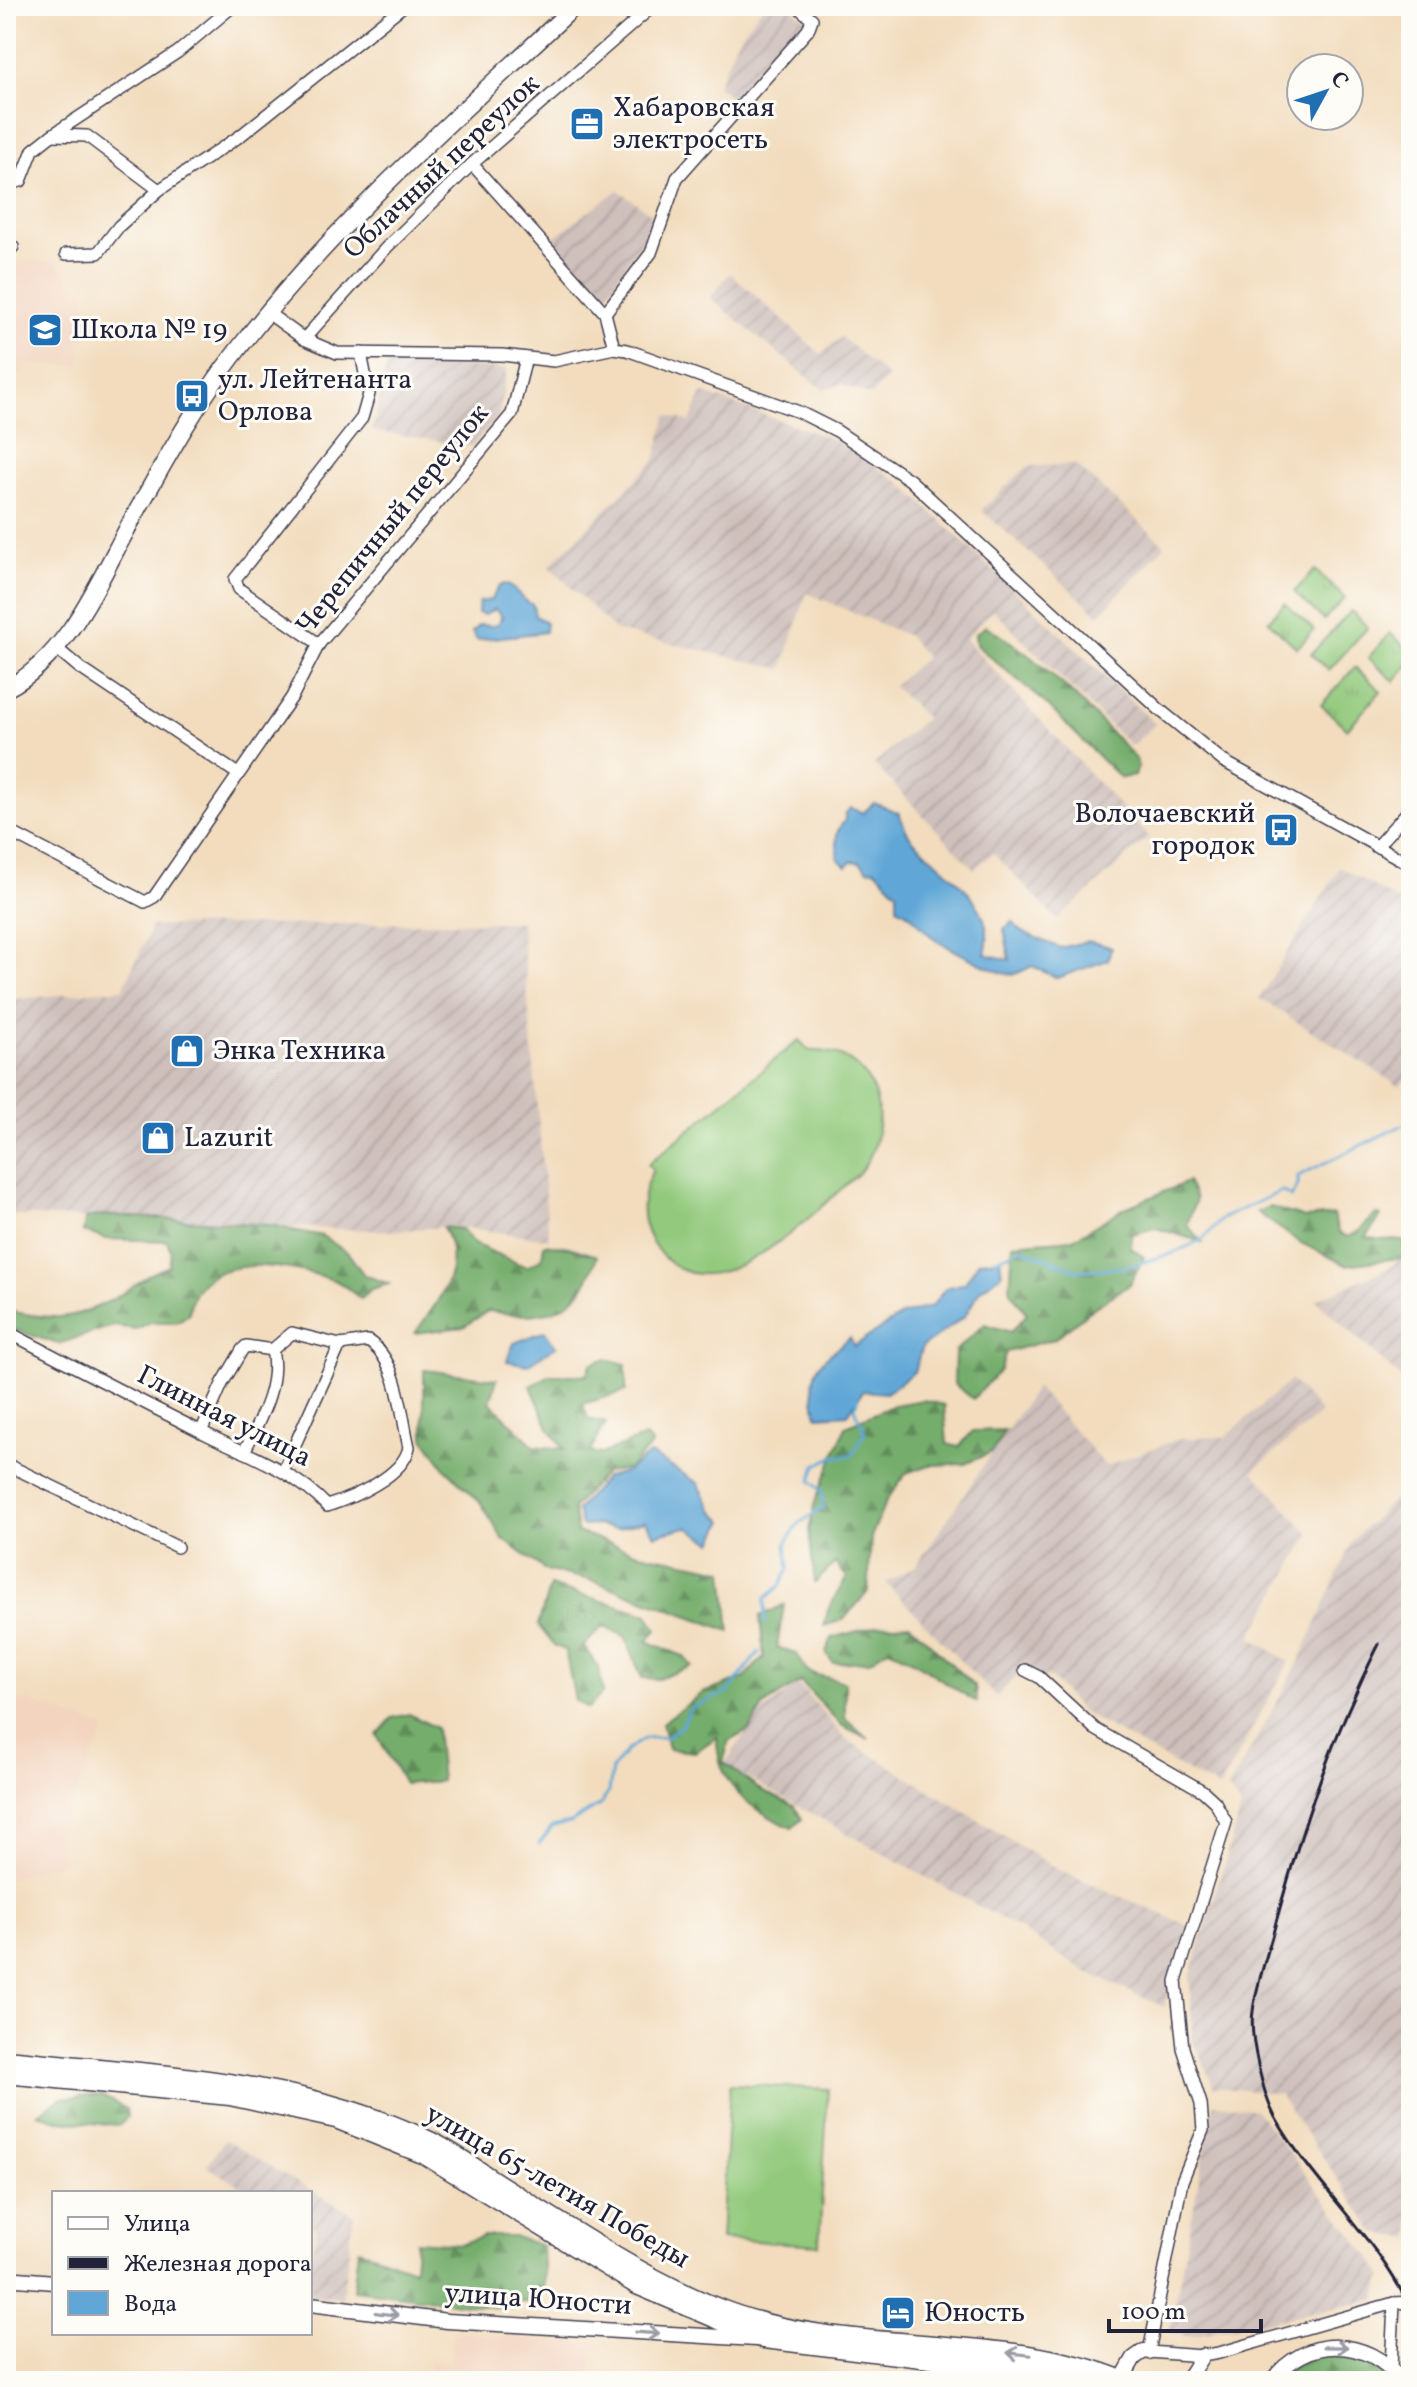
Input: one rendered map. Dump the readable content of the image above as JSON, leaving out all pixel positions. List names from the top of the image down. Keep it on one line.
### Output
{"streets":{"main road":["улица 65-летия Победы"],"street":["Облачный переулок","Черепичный переулок","Глинная улица","улица Юности"]},"crossings":[["улица 65-летия Победы","улица Юности"]],"one_way":["улица Юности"],"places":{"office":["Хабаровская электросеть"],"school or university":["Школа № 19"],"bus stop":["ул. Лейтенанта Орлова","Волочаевский городок"],"shop":["Энка Техника","Lazurit"],"hotel":["Юность"]},"legend":["Улица","Железная дорога","Вода"],"scale_bar":"100 m","north":"top right"}
